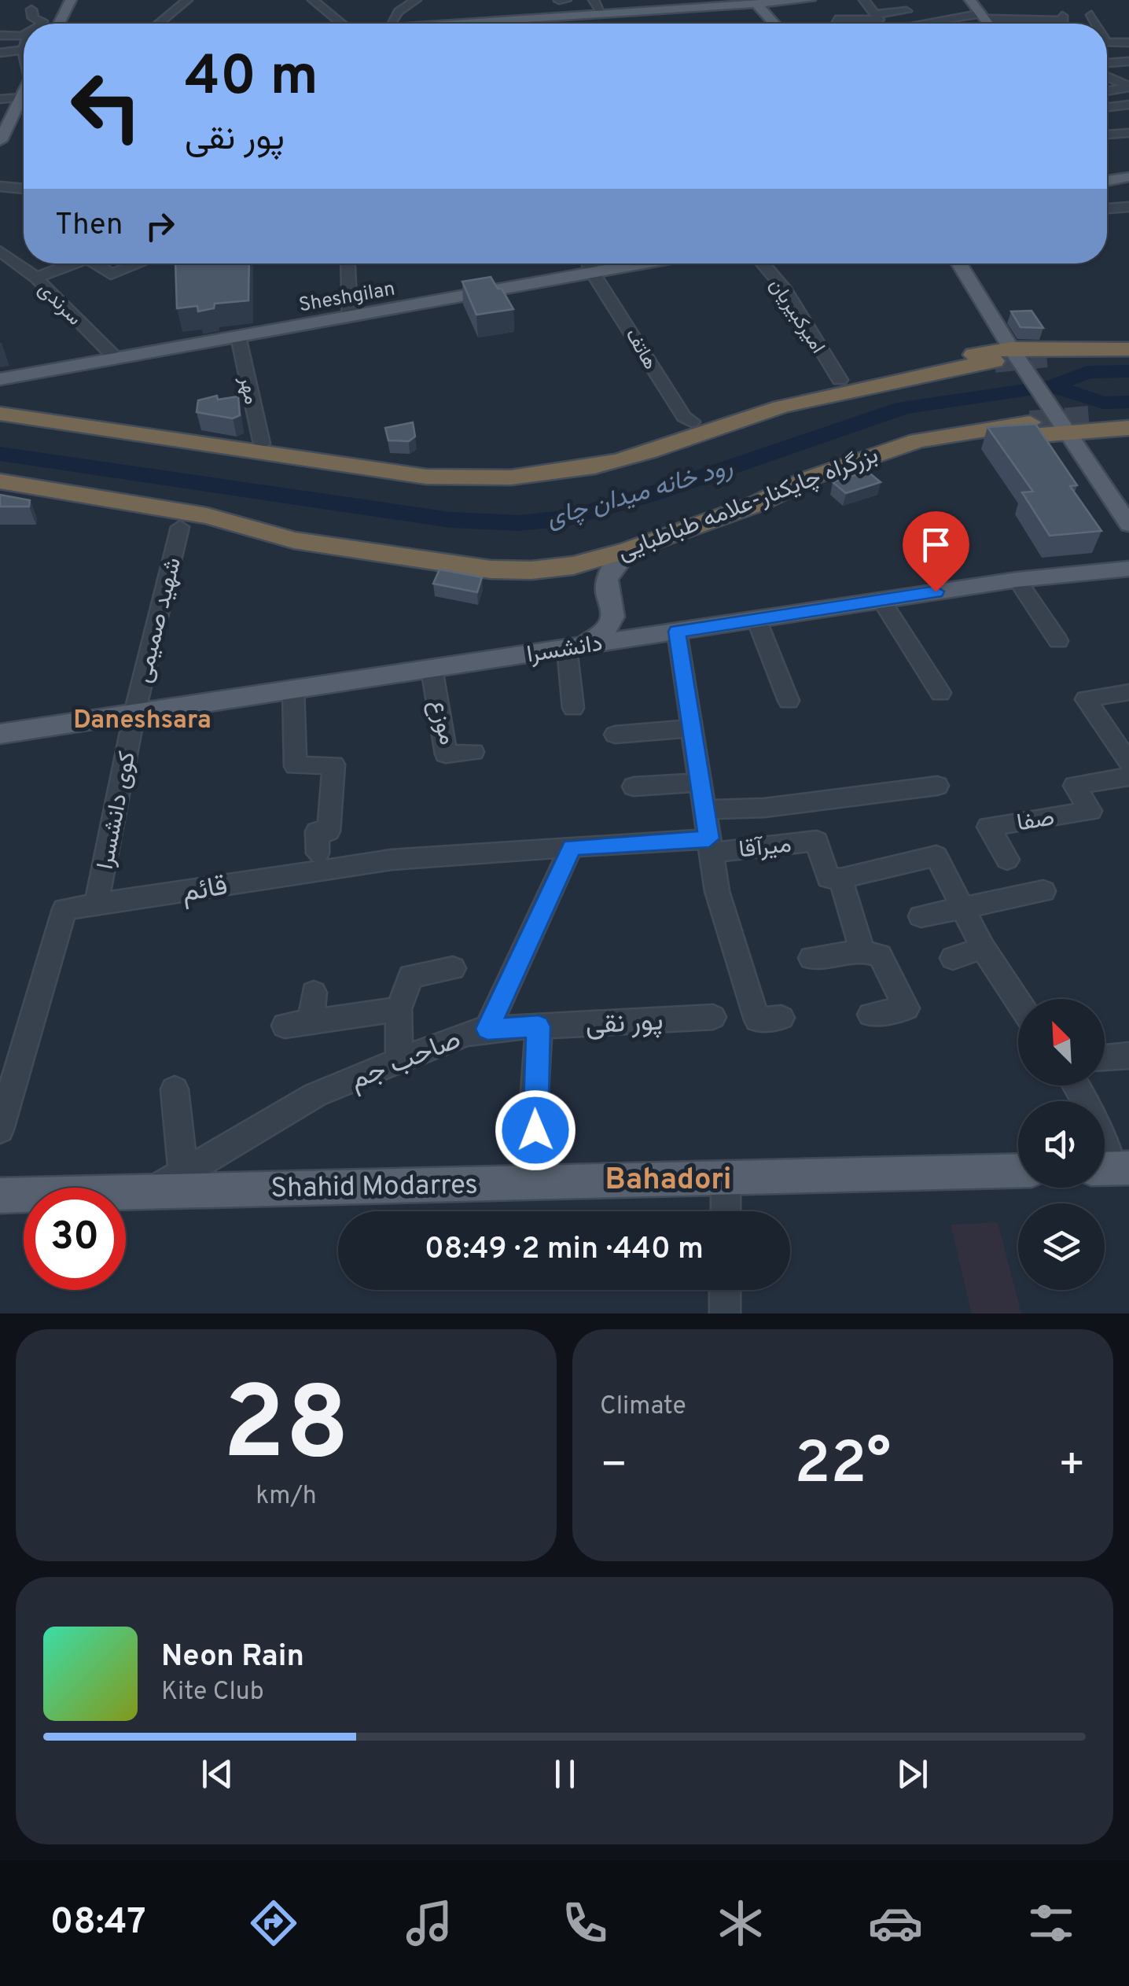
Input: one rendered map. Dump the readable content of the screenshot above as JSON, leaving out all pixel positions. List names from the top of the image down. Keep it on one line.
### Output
{"streets":{"highway":["بزرگراه چایکنار-علامه طباطبایی"],"main road":["Sheshgilan","دانشسرا","Shahid Modarres"],"street":["سرندی","امیرکبیریان","هاتف","مهر","شهید صمیمی","موزع","کوی دانشسرا","صفا","میرآقا","قائم","پور نقی","صاحب جم"]},"crossings":[["Sheshgilan","سرندی"],["Sheshgilan","هاتف"],["Sheshgilan","مهر"],["شهید صمیمی","دانشسرا"],["شهید صمیمی","کوی دانشسرا"],["دانشسرا","موزع"],["دانشسرا","کوی دانشسرا"],["کوی دانشسرا","قائم"],["قائم","صاحب جم"],["پور نقی","صاحب جم"],["صاحب جم","Shahid Modarres"]],"districts":["Daneshsara","Bahadori"],"water":["رود خانه میدان چای"],"north":"top left","page":{"turn":["40 m","پور نقی"],"then":"Then","limit":"30","trip":"08:49 · 2 min · 440 m","tile":[["28","km/h"],"Climate"],"heat":["−","22°","+"],"song":["Neon Rain","Kite Club"],"tabs":"08:47"}}
